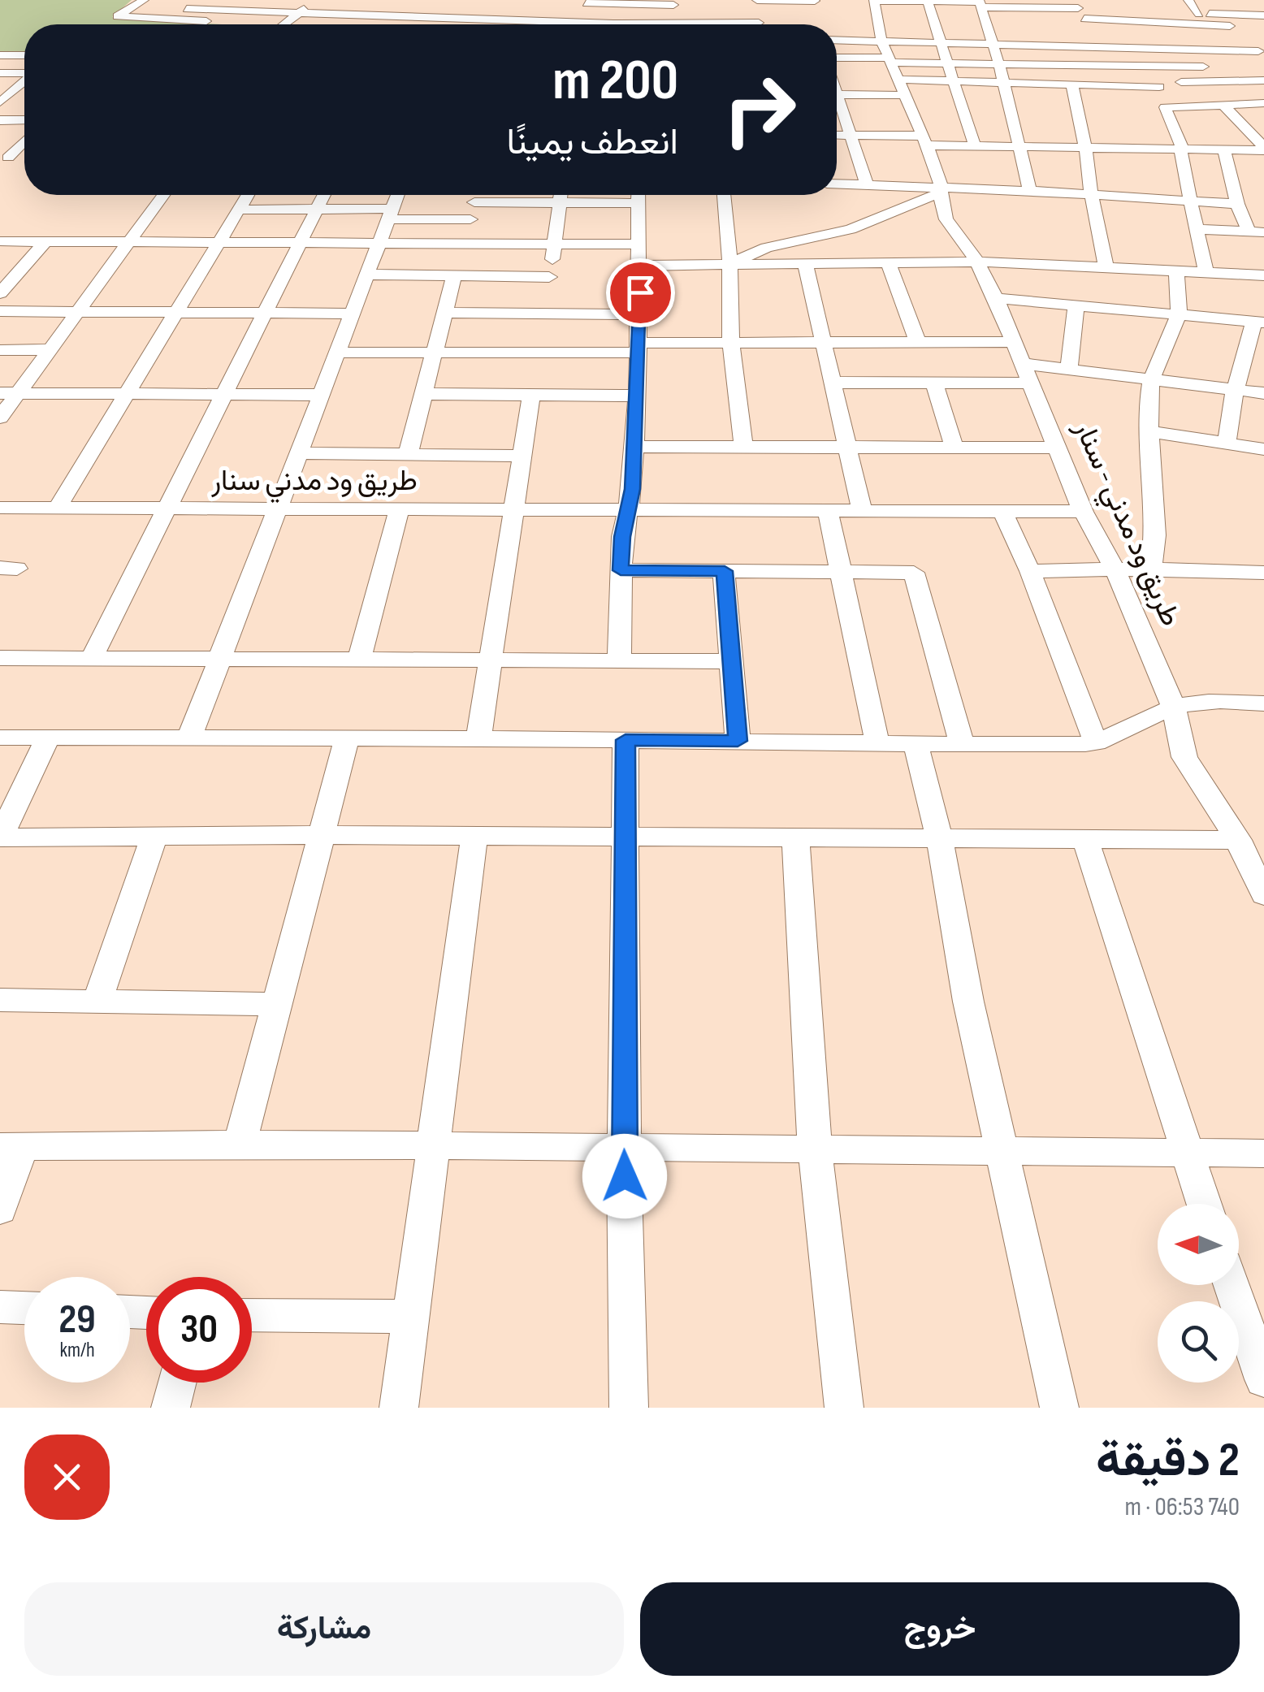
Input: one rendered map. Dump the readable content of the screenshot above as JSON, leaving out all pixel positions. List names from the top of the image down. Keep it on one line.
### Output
{"streets":{"street":["طريق ود مدني سنار","طريق ود مدني - سنار"]},"crossings":[["طريق ود مدني سنار","طريق ود مدني - سنار"]],"north":"left","page":{"turn":["200 m","انعطف يمينًا"],"speed":"29 km/h","limit":"30","heading":["2 دقيقة","740 m · 06:53"],"buttons":["خروج","مشاركة"]}}
